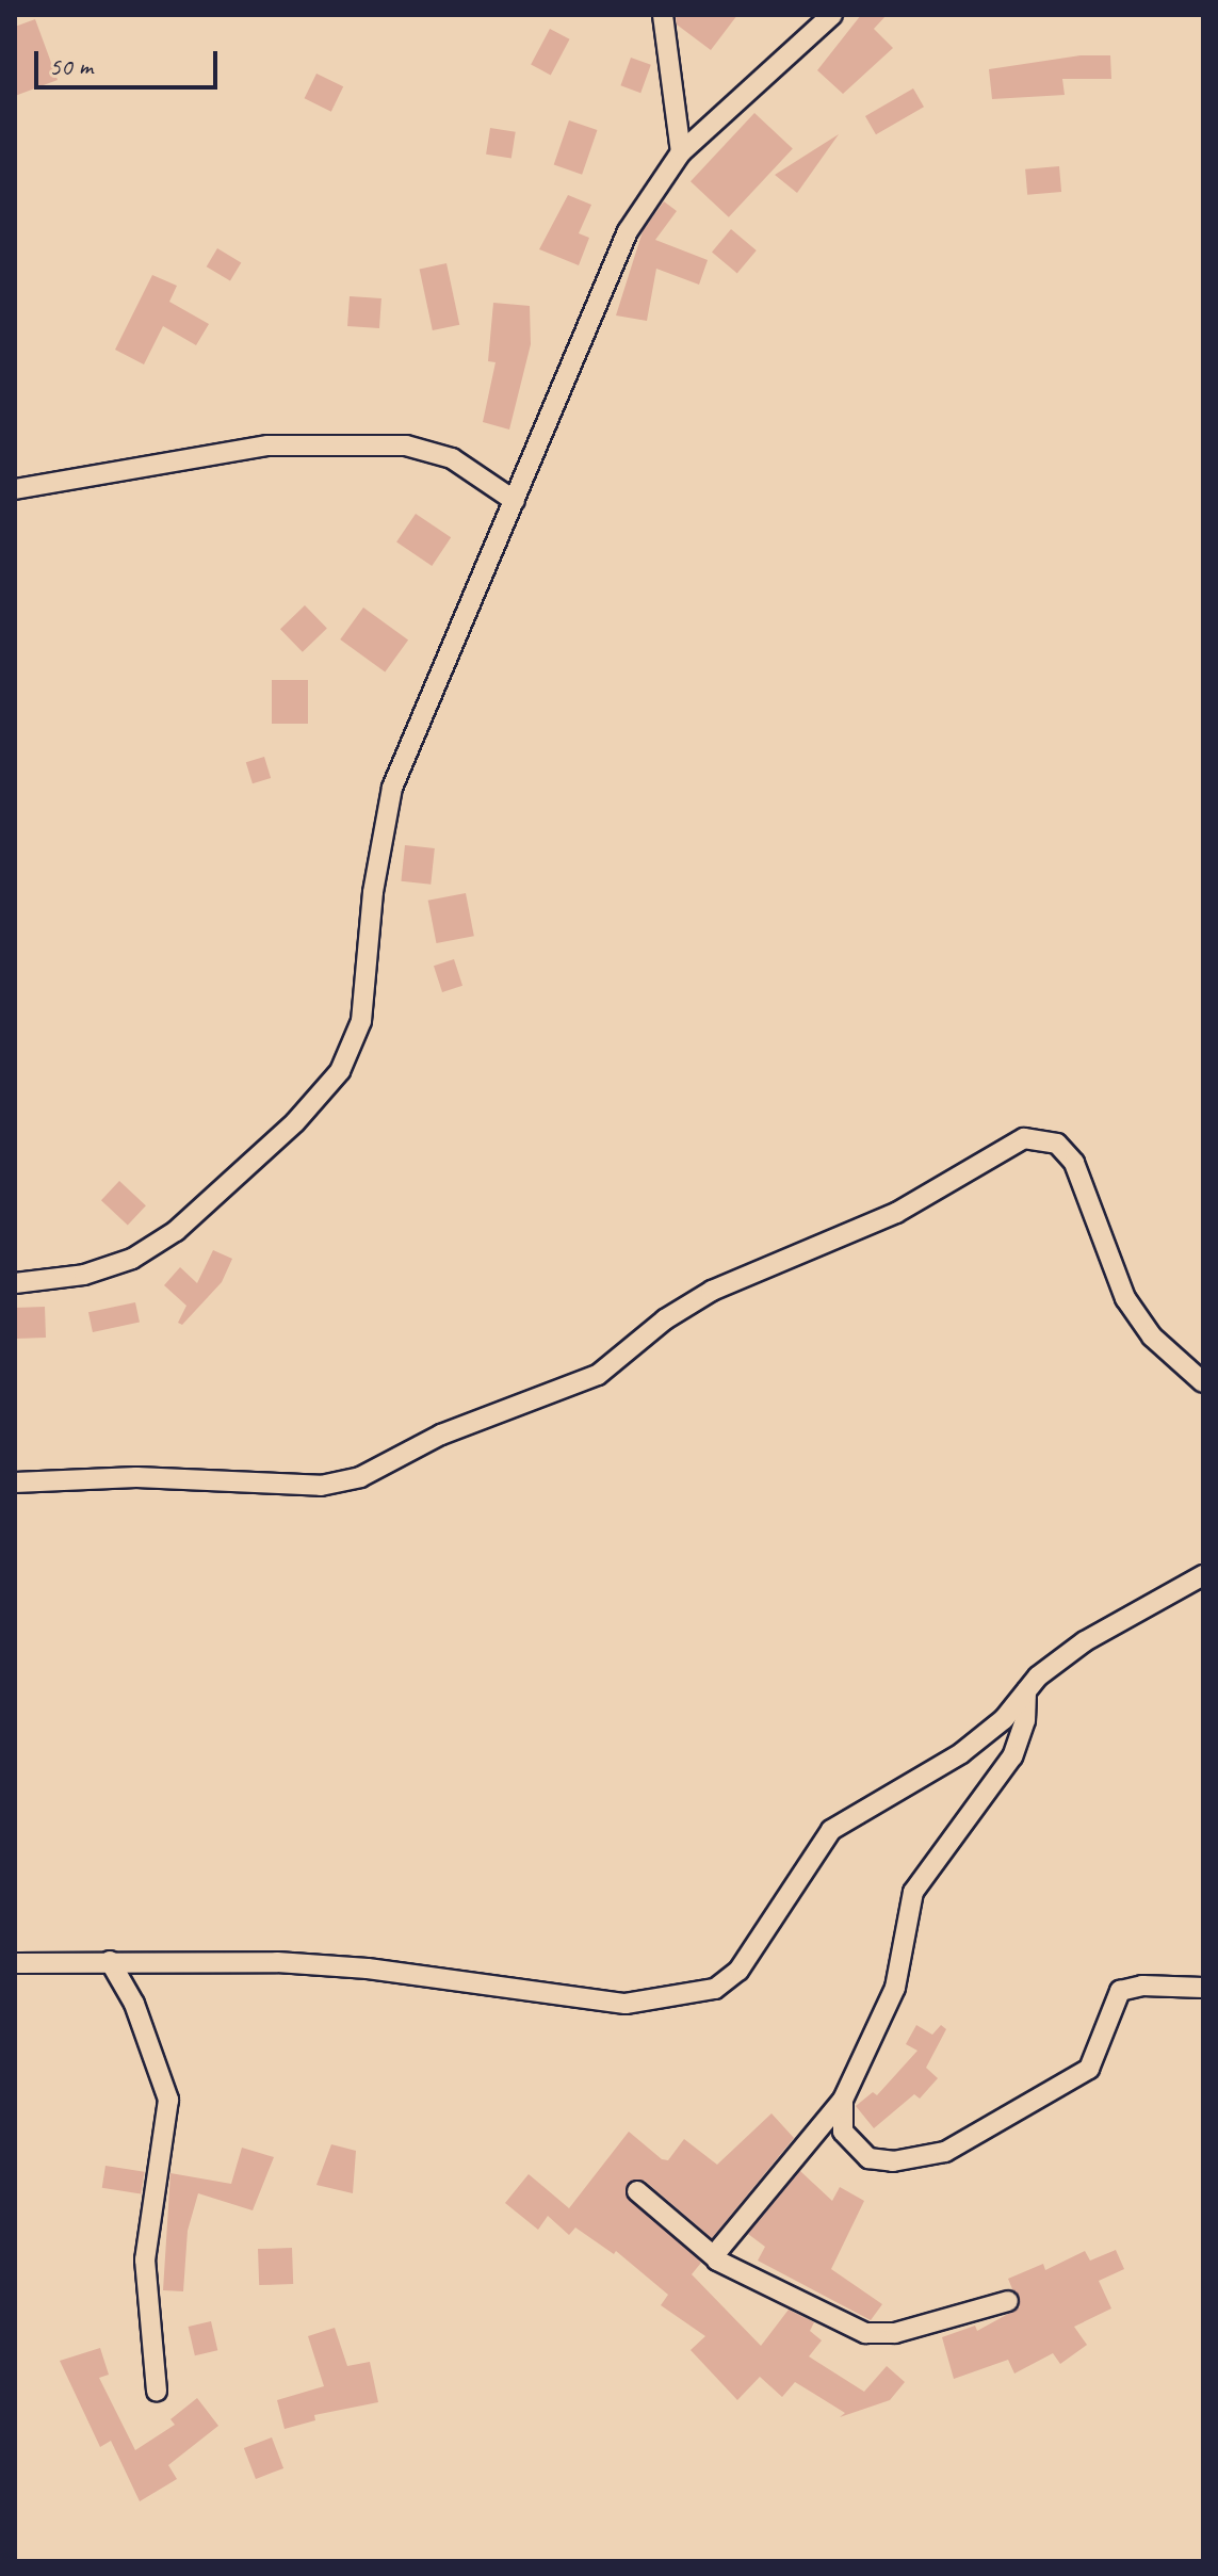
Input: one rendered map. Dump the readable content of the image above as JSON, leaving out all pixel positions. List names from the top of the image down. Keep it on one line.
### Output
{"scale_bar":"50 m"}
